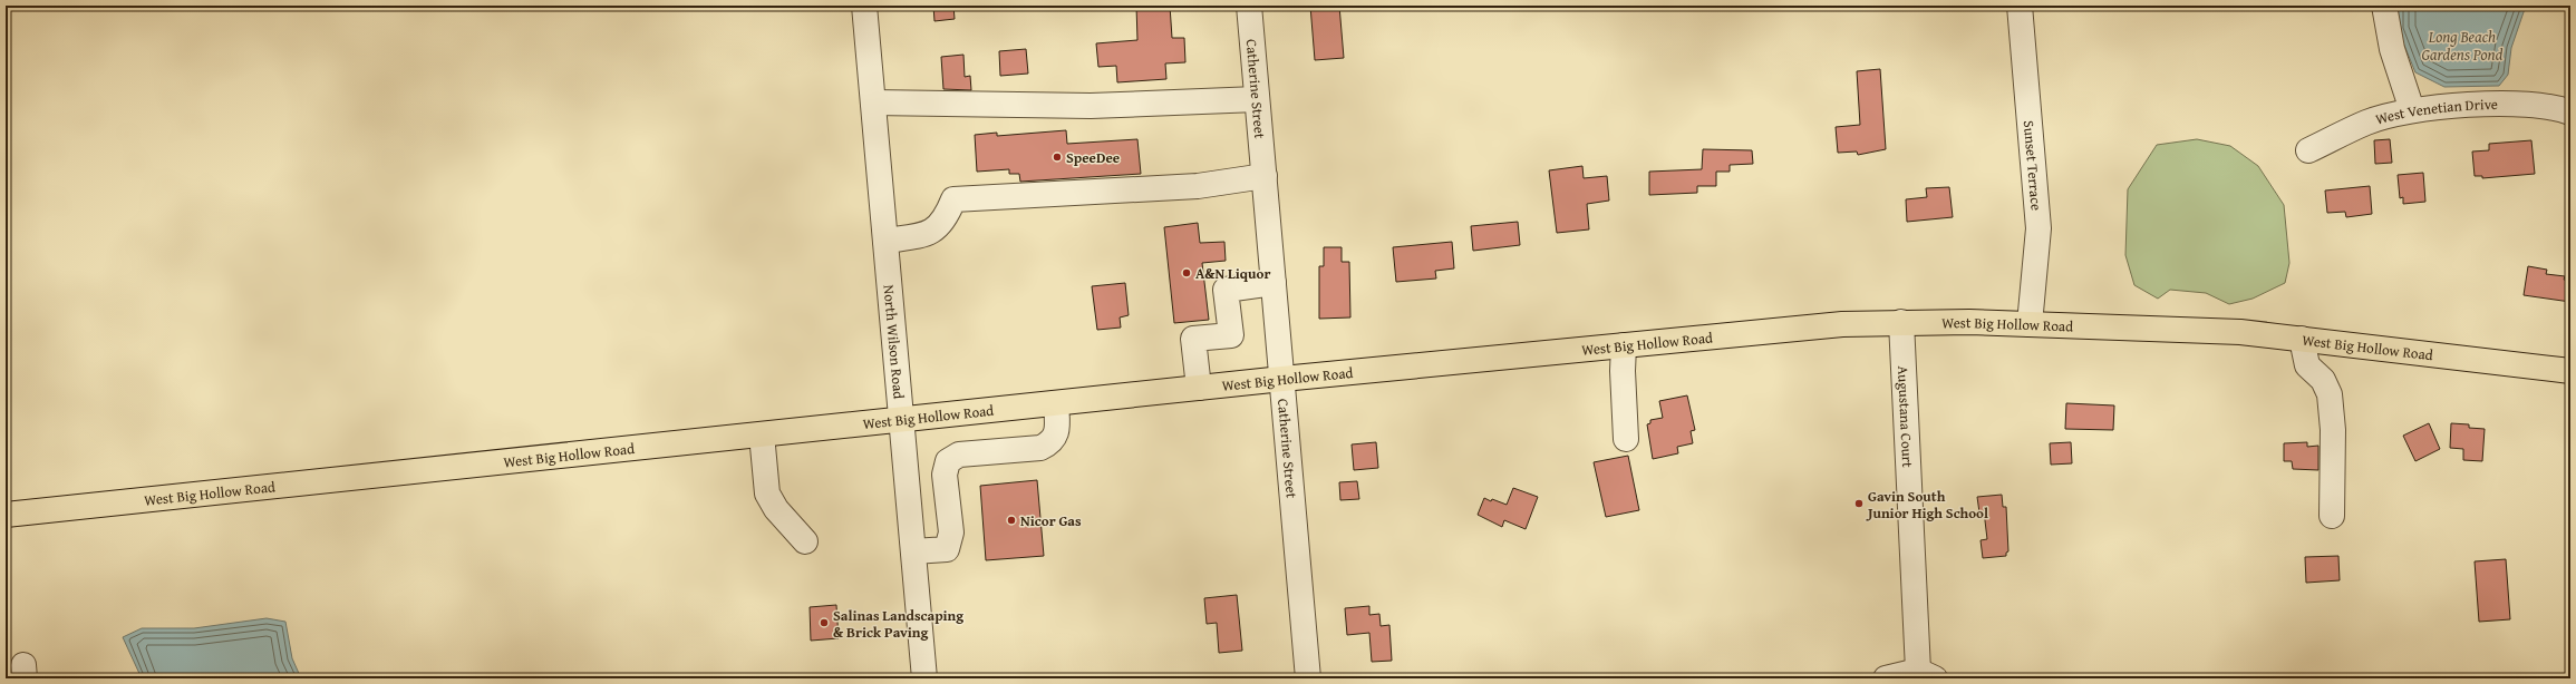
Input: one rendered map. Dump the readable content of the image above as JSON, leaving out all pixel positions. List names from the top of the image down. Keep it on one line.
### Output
{"streets":{"main road":["West Big Hollow Road"],"street":["Catherine Street","West Venetian Drive","Sunset Terrace","North Wilson Road","Augustana Court"]},"crossings":[["Catherine Street","West Big Hollow Road"],["Sunset Terrace","West Big Hollow Road"],["West Big Hollow Road","North Wilson Road"],["West Big Hollow Road","Augustana Court"]],"water":["Long Beach Gardens Pond"],"places":["SpeeDee","A&N Liquor","Gavin South Junior High School","Nicor Gas","Salinas Landscaping & Brick Paving"]}
